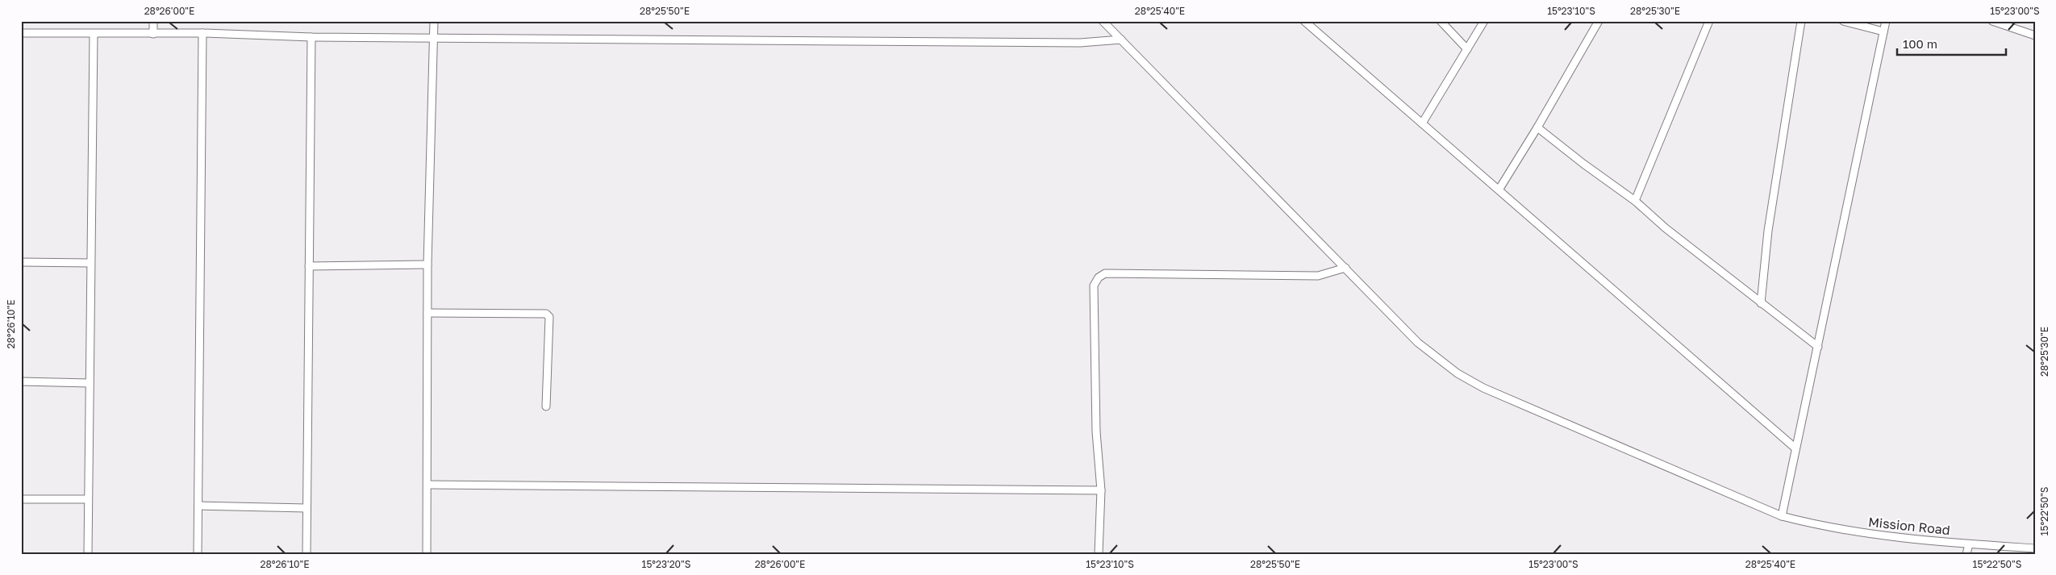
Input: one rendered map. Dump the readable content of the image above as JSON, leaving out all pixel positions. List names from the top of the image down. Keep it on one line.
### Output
{"streets":{"street":["Mission Road"]},"scale_bar":"100 m","coordinates":["28°26'00\"E","28°25'50\"E","28°25'40\"E","15°23'10\"S","28°25'30\"E","15°23'00\"S","28°26'10\"E","15°22'50\"S","15°23'20\"S"]}
